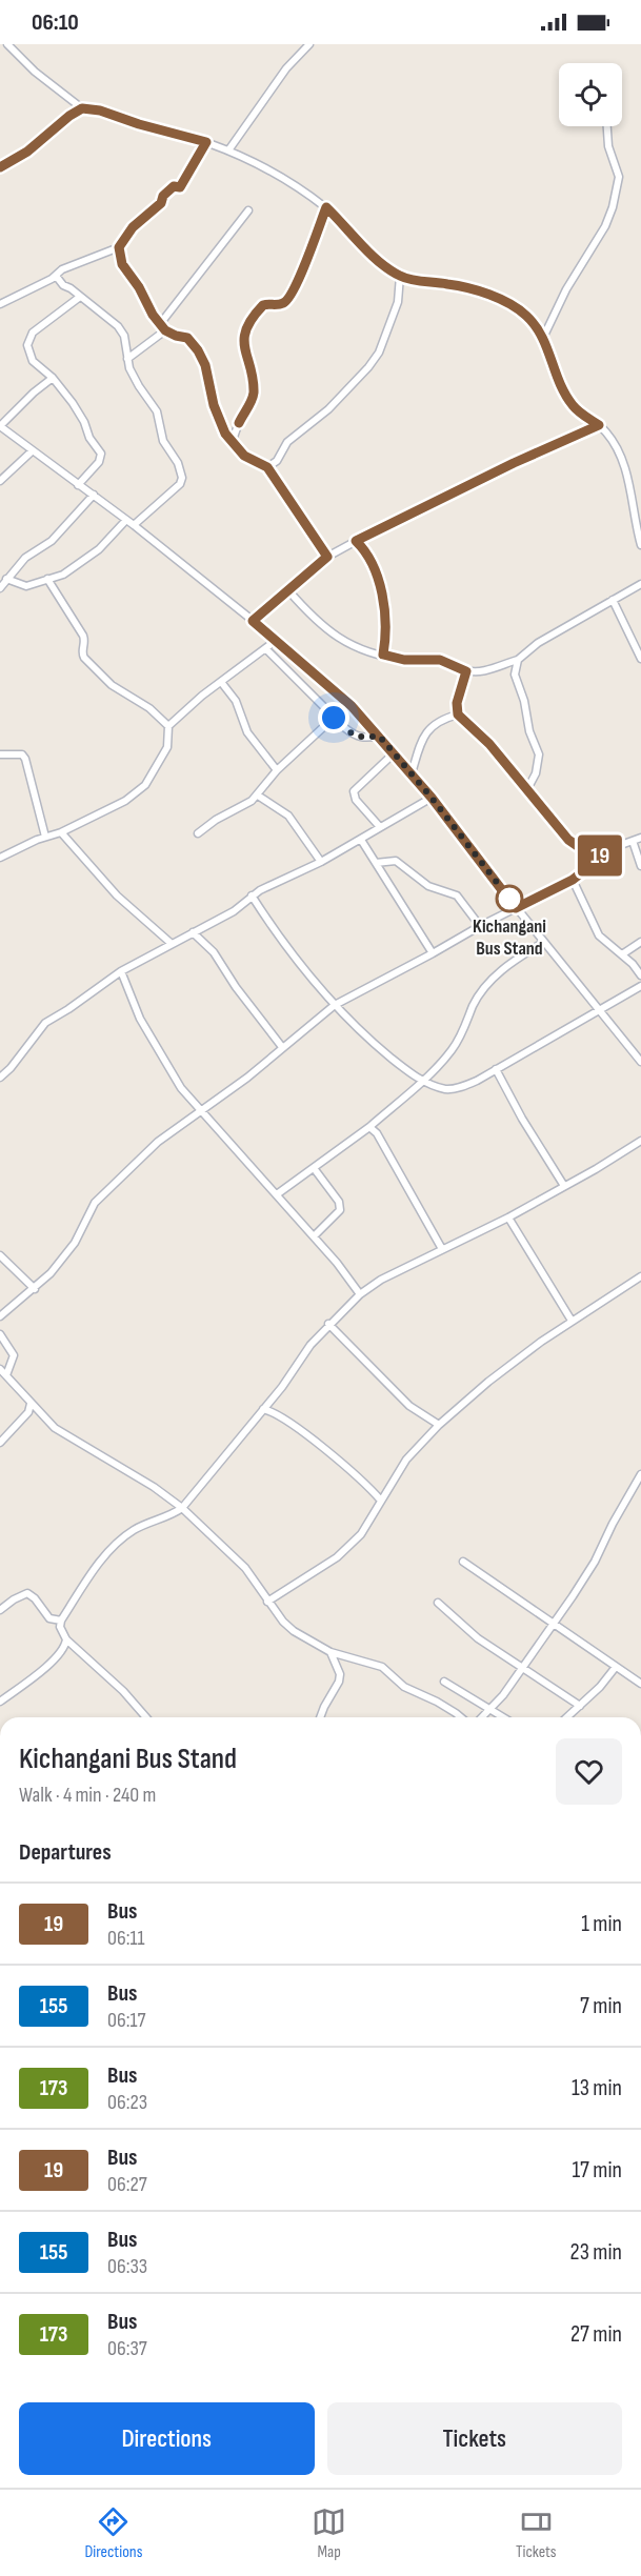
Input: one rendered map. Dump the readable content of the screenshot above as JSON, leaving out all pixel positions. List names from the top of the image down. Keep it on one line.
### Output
{"places":["Kichangani Bus Stand"],"lines":["bus line 19"],"page":{"status":"06:10","on_map":"19","heading":[["Kichangani Bus Stand","Walk · 4 min · 240 m"],"Departures"],"list":[{"mark":"19","name":"Bus","note":"06:11","value":"1 min"},{"mark":"155","name":"Bus","note":"06:17","value":"7 min"},{"mark":"173","name":"Bus","note":"06:23","value":"13 min"},{"mark":"19","name":"Bus","note":"06:27","value":"17 min"},{"mark":"155","name":"Bus","note":"06:33","value":"23 min"},{"mark":"173","name":"Bus","note":"06:37","value":"27 min"}],"buttons":["Directions","Tickets"],"tabs":["Directions","Map","Tickets"]}}
